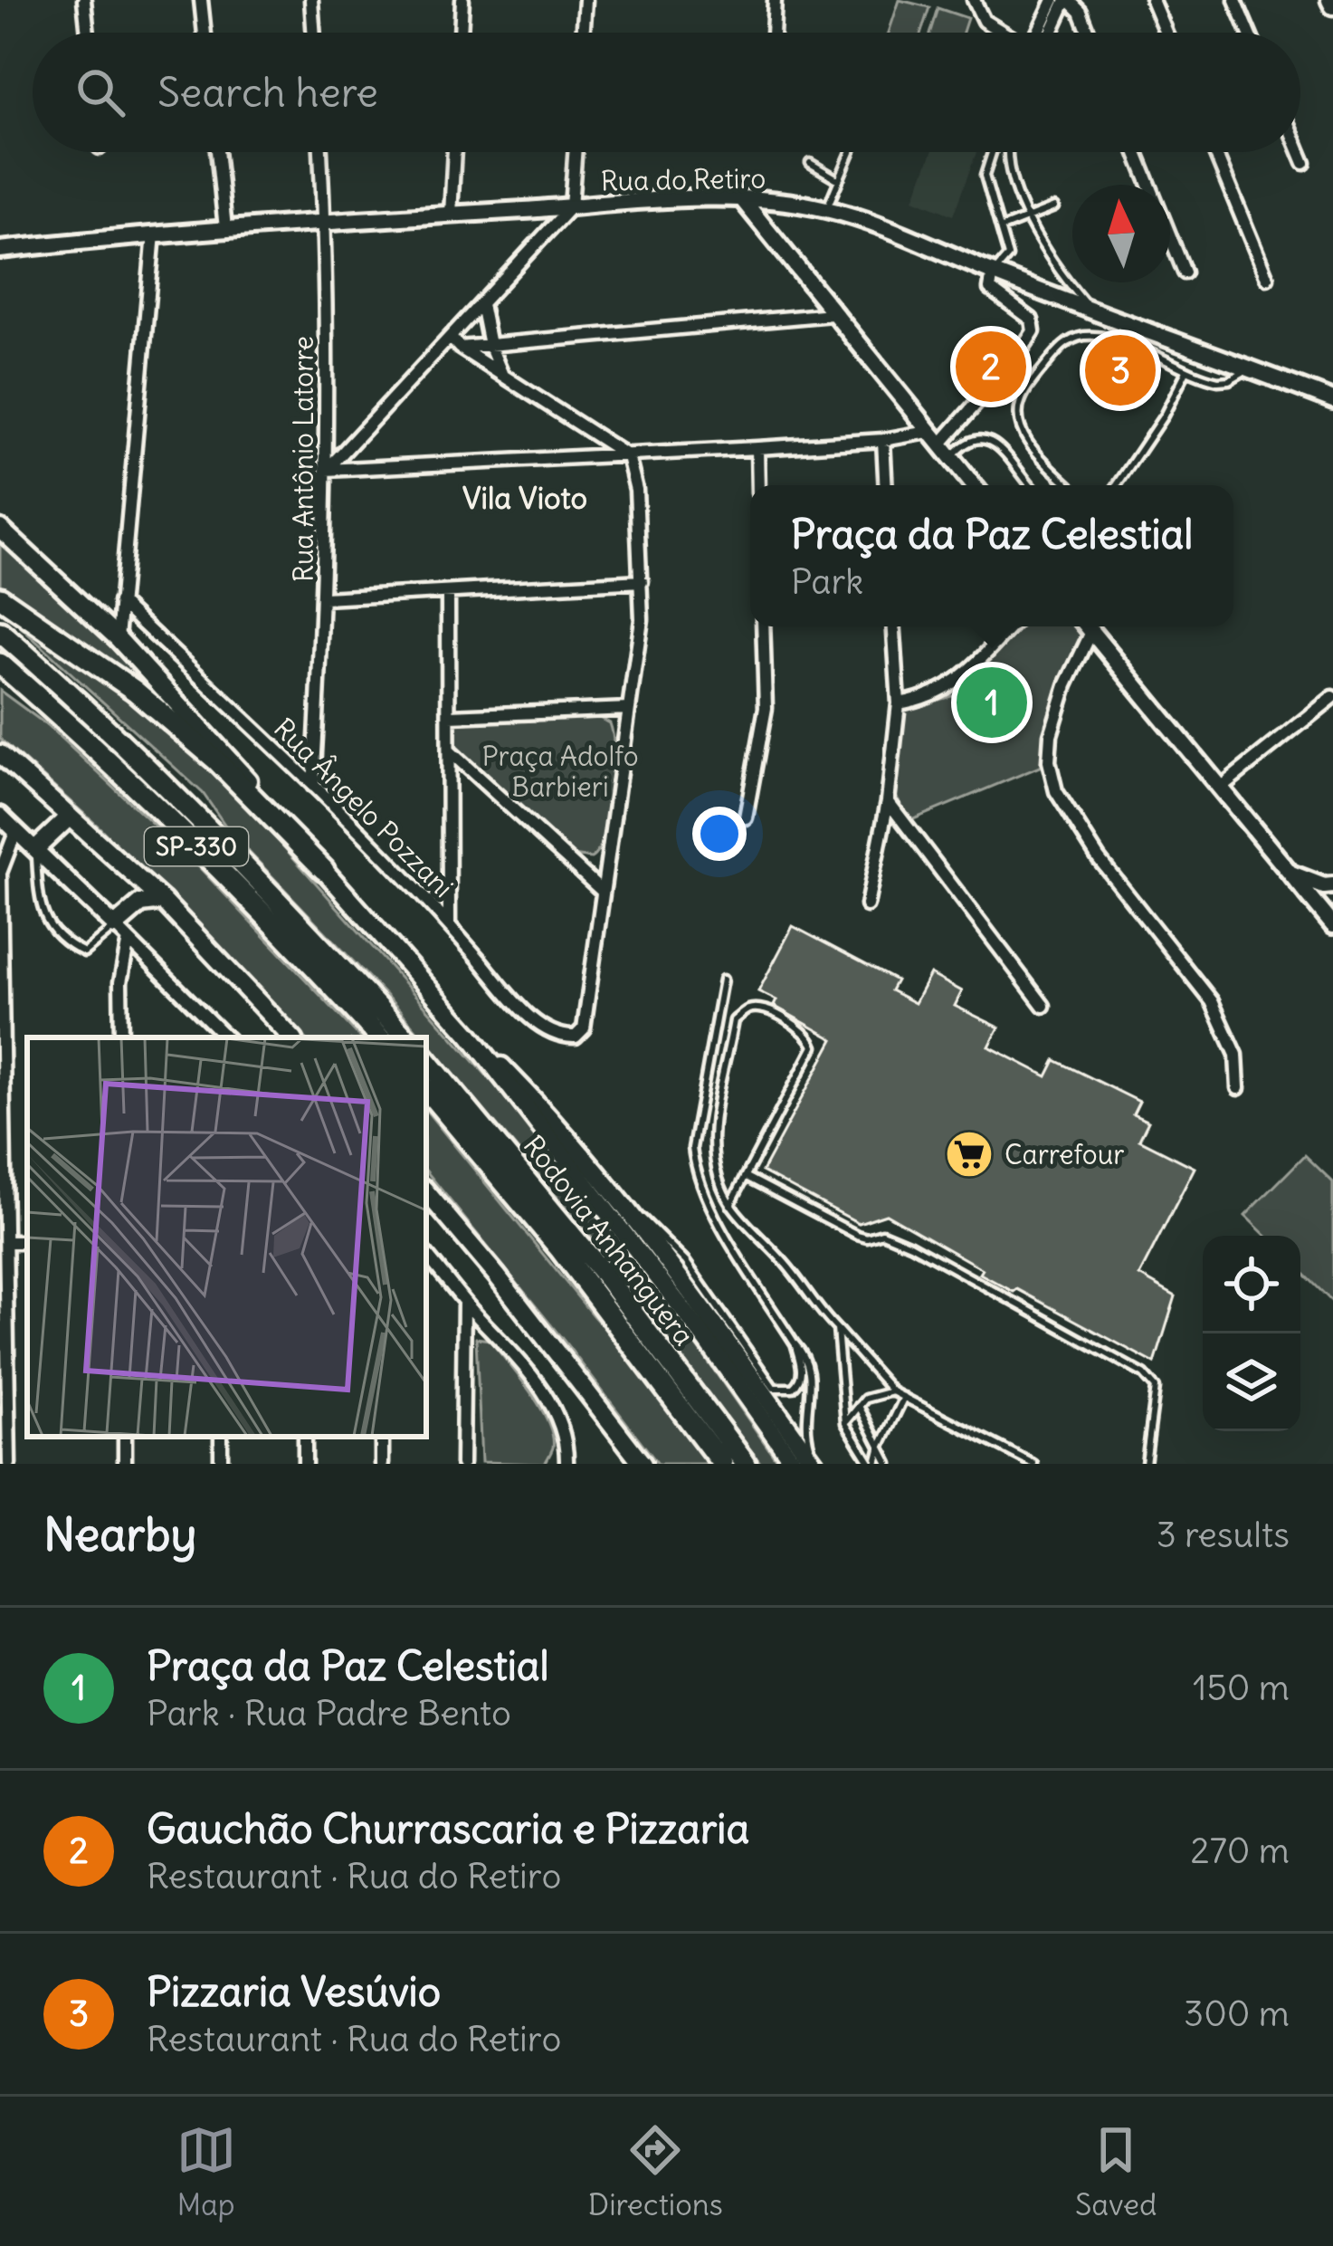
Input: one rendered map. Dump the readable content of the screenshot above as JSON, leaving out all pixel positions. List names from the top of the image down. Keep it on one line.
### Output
{"streets":{"highway":["SP-330","Rodovia Anhanguera"],"main road":["Rua do Retiro"],"street":["Rua Antônio Latorre","Rua Ângelo Pozzani"]},"crossings":[["Rua do Retiro","Rua Antônio Latorre"],["Rua Antônio Latorre","Rua Ângelo Pozzani"]],"districts":["Vila Vioto"],"parks":["Praça Adolfo Barbieri"],"places":{"supermarket":["Carrefour"]},"north":"top","page":{"search":"Search here","pins":["2","3","1"],"popup":["Praça da Paz Celestial","Park"],"heading":["Nearby","3 results"],"list":[{"mark":"1","name":"Praça da Paz Celestial","note":"Park · Rua Padre Bento","value":"150 m"},{"mark":"2","name":"Gauchão Churrascaria e Pizzaria","note":"Restaurant · Rua do Retiro","value":"270 m"},{"mark":"3","name":"Pizzaria Vesúvio","note":"Restaurant · Rua do Retiro","value":"300 m"}],"nav":["Map","Directions","Saved"]}}
